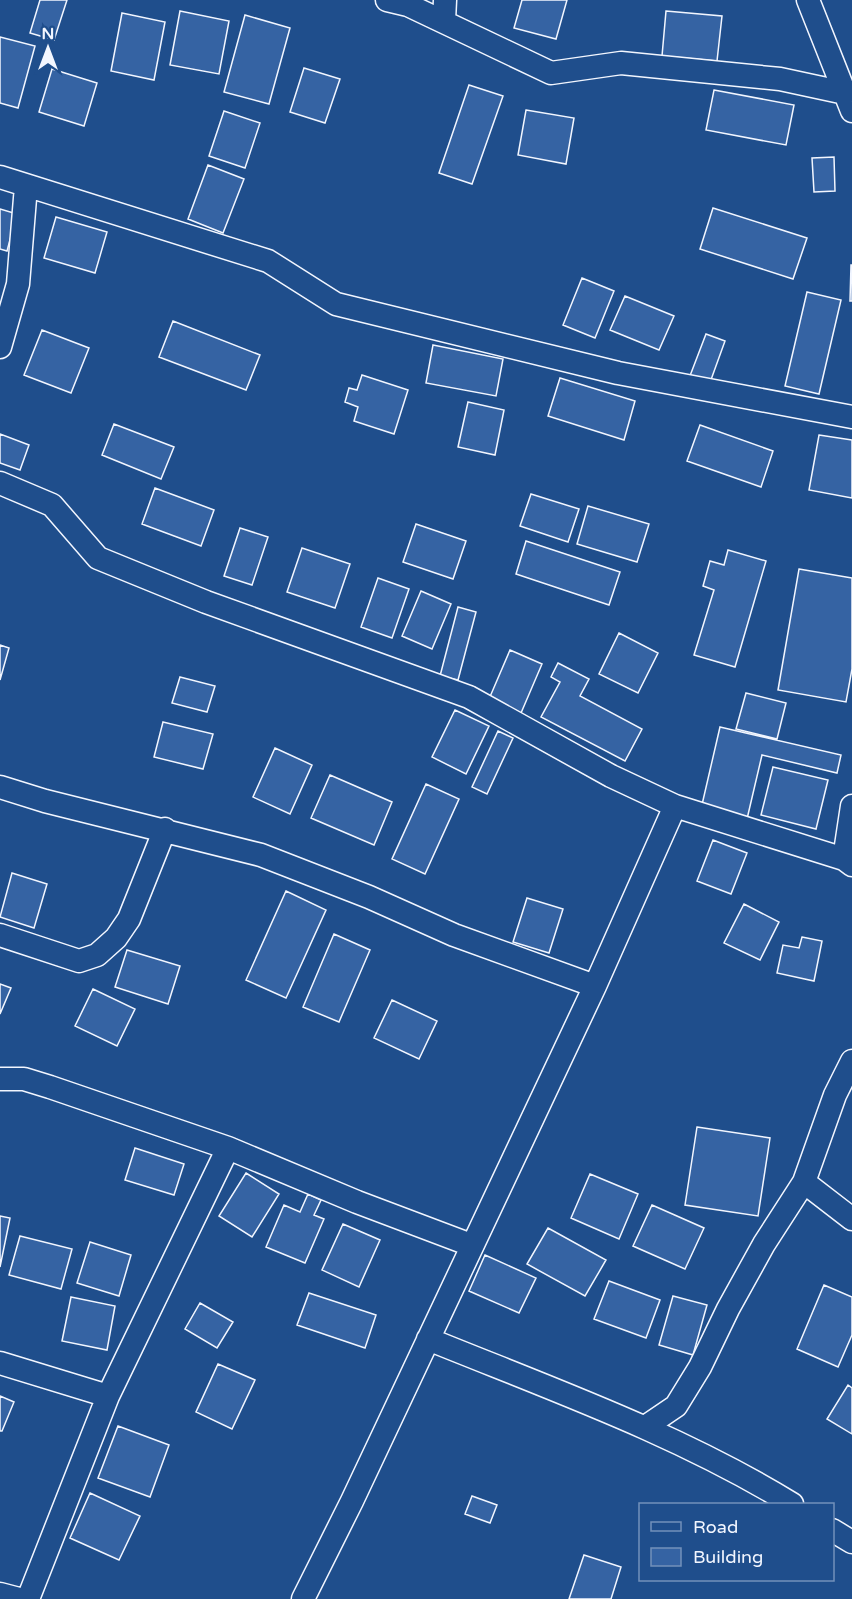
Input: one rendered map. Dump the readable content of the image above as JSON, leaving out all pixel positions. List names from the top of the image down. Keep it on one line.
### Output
{"legend":["Road","Building"],"north":"top"}
